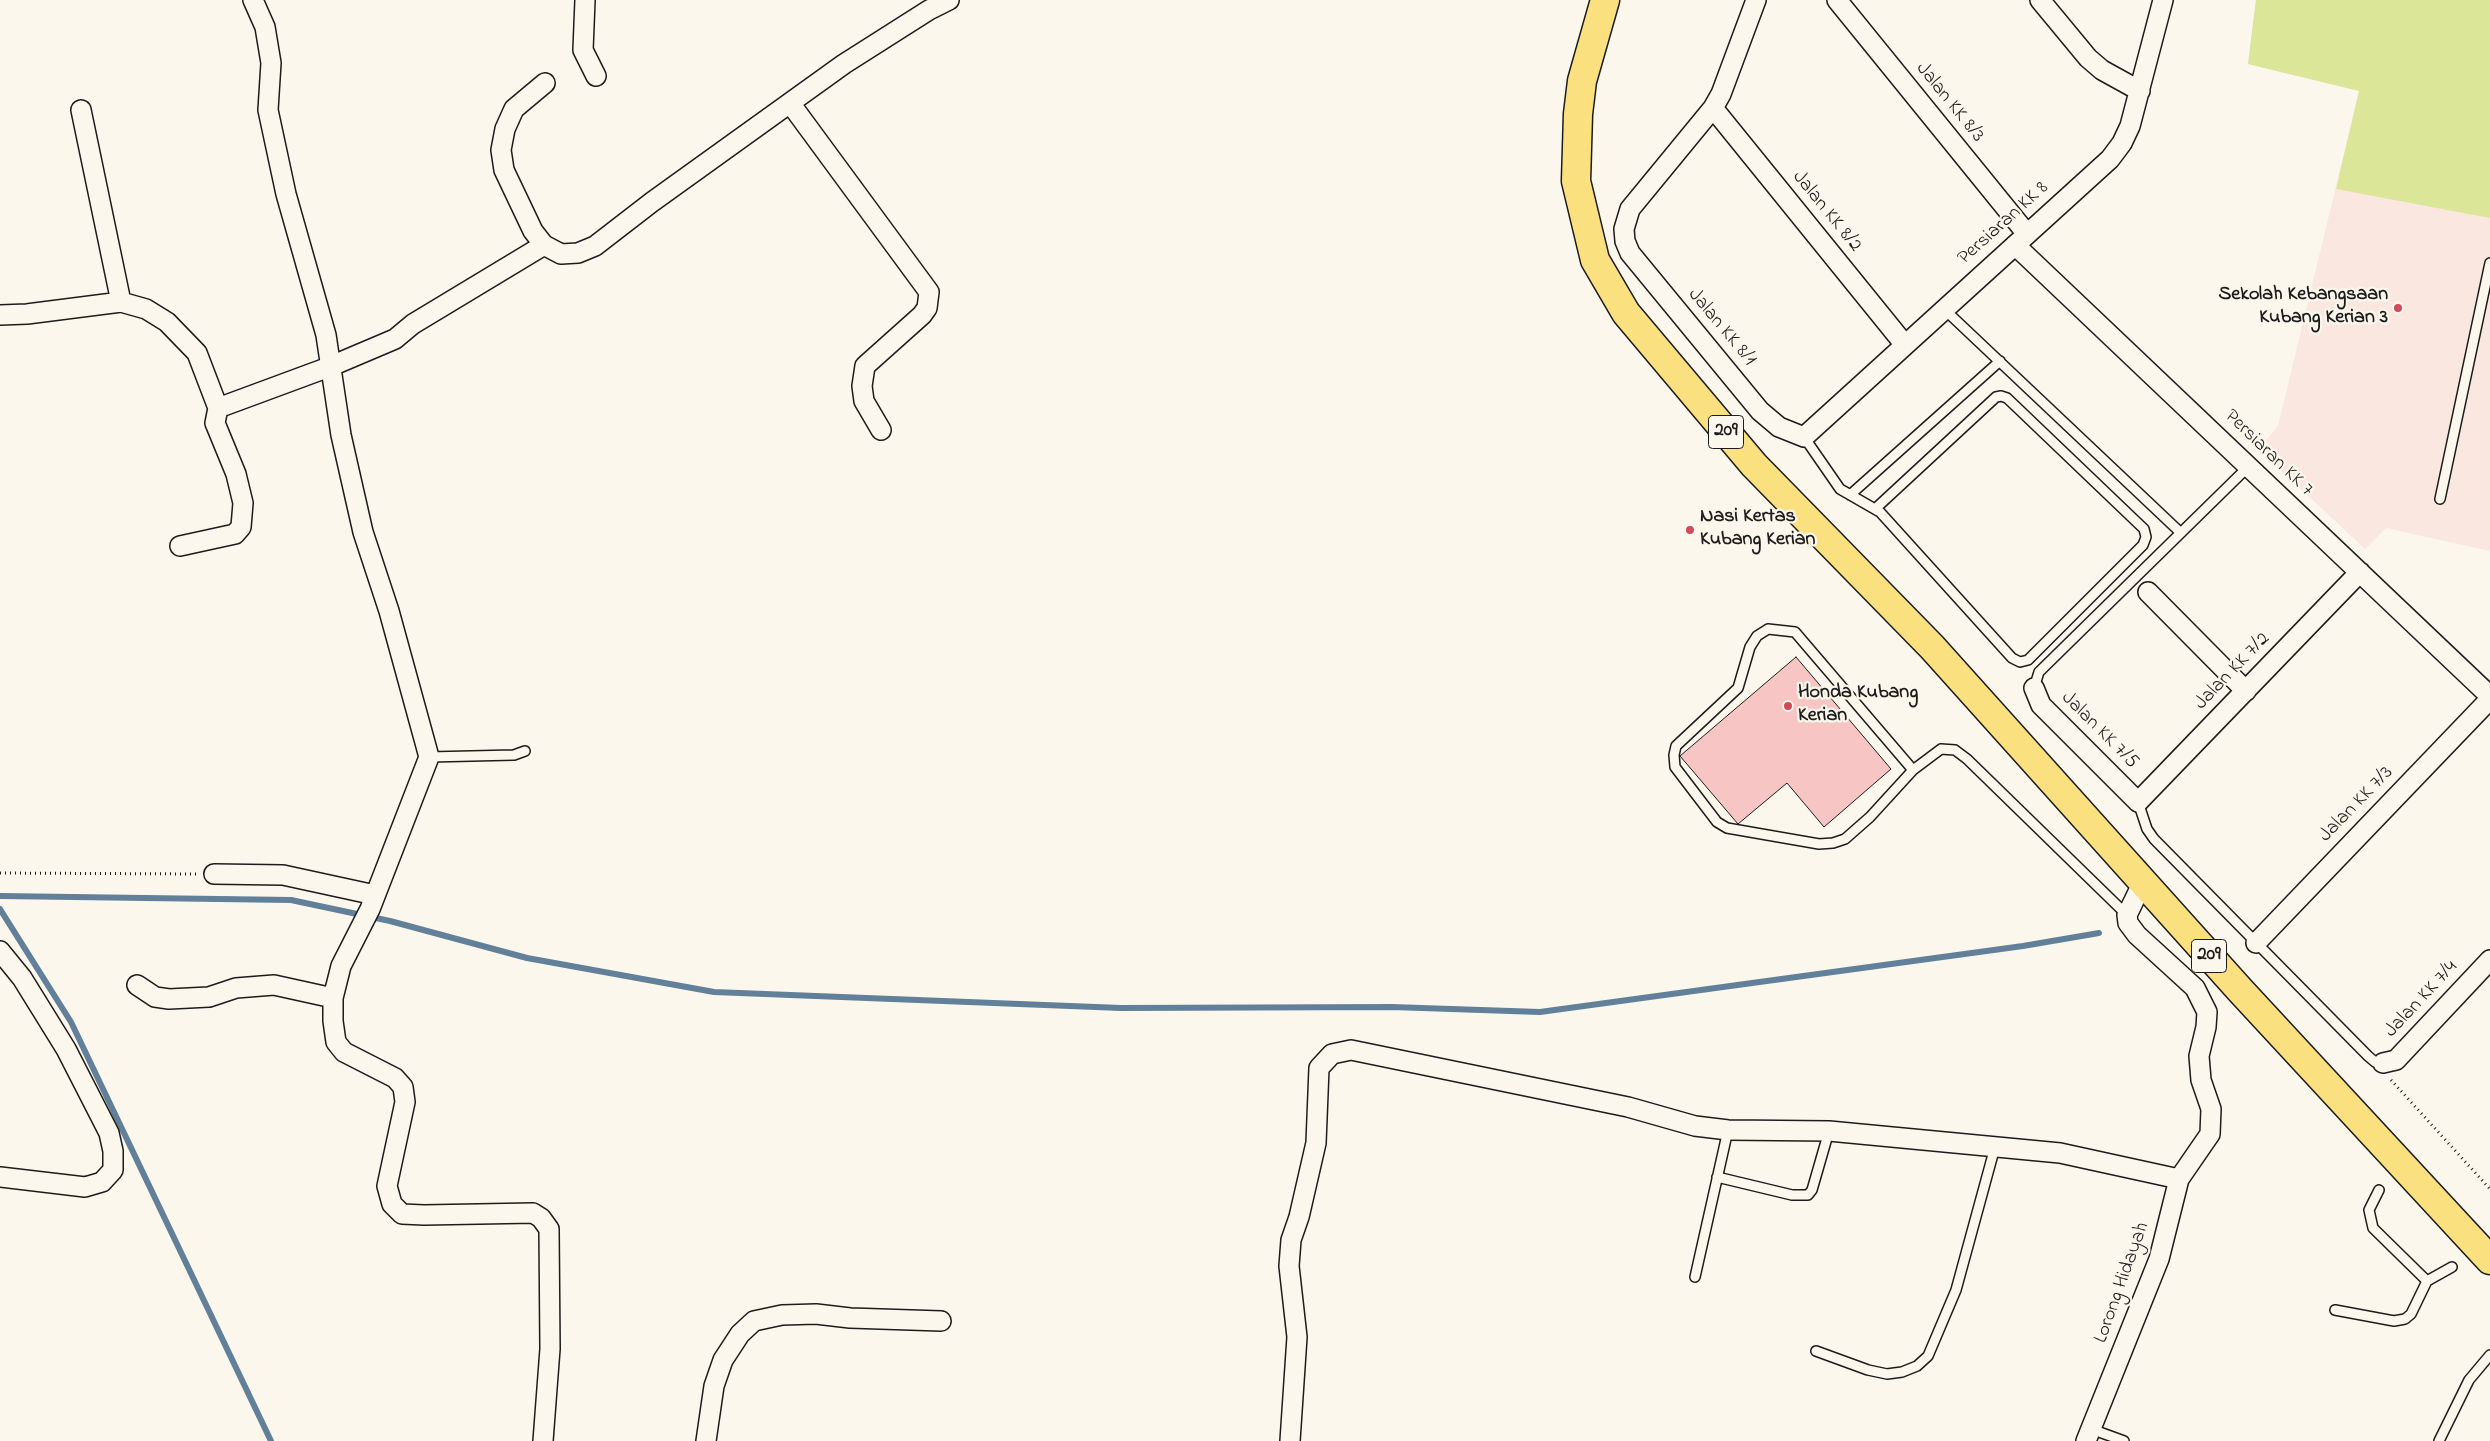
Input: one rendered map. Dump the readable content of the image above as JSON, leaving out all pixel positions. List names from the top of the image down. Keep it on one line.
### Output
{"streets":{"main road":["209"],"street":["Jalan KK 8/3","Jalan KK 8/2","Persiaran KK 8","Jalan KK 8/1","Persiaran KK 7","Jalan KK 7/2","Jalan KK 7/5","Jalan KK 7/3","Jalan KK 7/4","Lorong Hidayah"]},"crossings":[["Jalan KK 8/3","Persiaran KK 8"],["Jalan KK 8/3","Persiaran KK 7"],["Jalan KK 8/2","Persiaran KK 8"],["Jalan KK 8/2","Jalan KK 8/1"],["Persiaran KK 8","Jalan KK 8/1"],["Persiaran KK 8","Persiaran KK 7"],["Persiaran KK 7","Jalan KK 7/2"],["Persiaran KK 7","Jalan KK 7/3"],["Jalan KK 7/2","Jalan KK 7/5"]],"places":["Sekolah Kebangsaan Kubang Kerian 3","Nasi Kertas Kubang Kerian","Honda Kubang Kerian"]}
